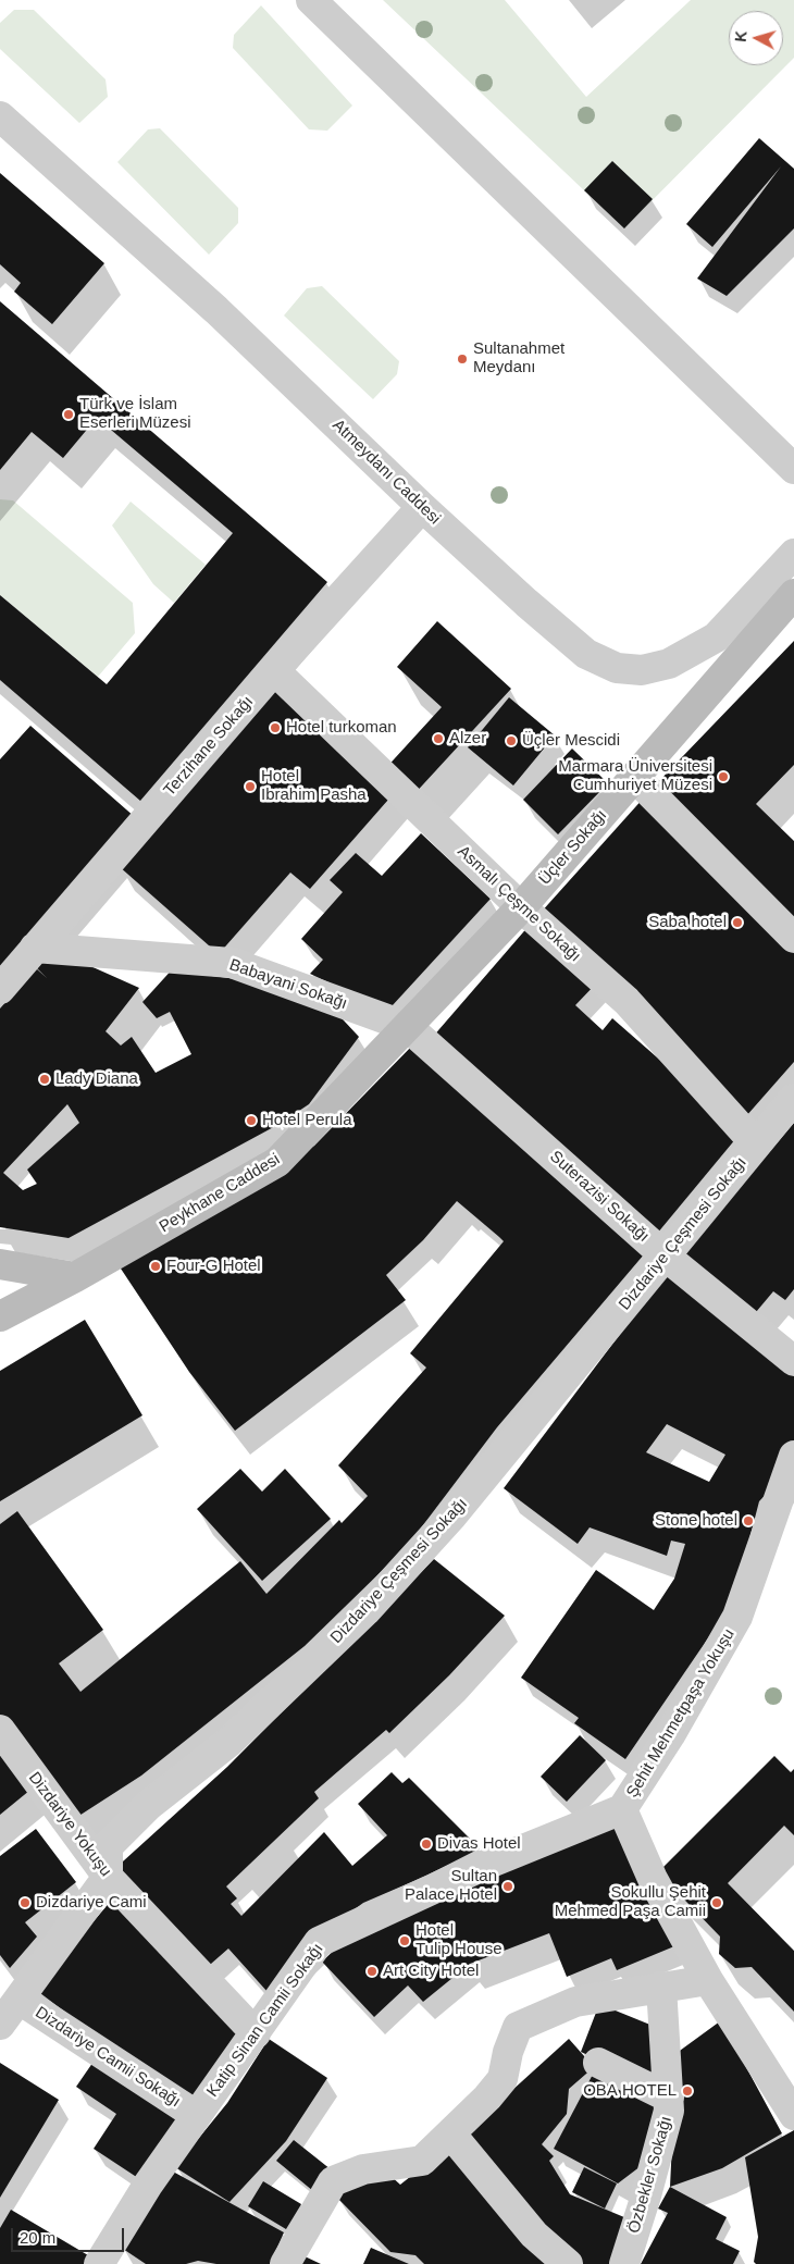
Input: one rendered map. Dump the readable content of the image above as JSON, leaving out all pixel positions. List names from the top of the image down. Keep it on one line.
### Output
{"streets":{"main road":["Üçler Sokağı","Peykhane Caddesi"],"street":["Atmeydanı Caddesi","Terzihane Sokağı","Asmalı Çeşme Sokağı","Babayani Sokağı","Suterazisi Sokağı","Dizdariye Çeşmesi Sokağı","Şehit Mehmetpaşa Yokuşu","Dizdariye Yokuşu","Katip Sinan Camii Sokağı","Dizdariye Camii Sokağı","Özbekler Sokağı"]},"crossings":[["Atmeydanı Caddesi","Terzihane Sokağı"],["Terzihane Sokağı","Asmalı Çeşme Sokağı"],["Terzihane Sokağı","Babayani Sokağı"],["Üçler Sokağı","Asmalı Çeşme Sokağı"],["Üçler Sokağı","Babayani Sokağı"],["Üçler Sokağı","Peykhane Caddesi"],["Üçler Sokağı","Suterazisi Sokağı"],["Asmalı Çeşme Sokağı","Dizdariye Çeşmesi Sokağı"],["Babayani Sokağı","Peykhane Caddesi"],["Babayani Sokağı","Suterazisi Sokağı"],["Peykhane Caddesi","Suterazisi Sokağı"],["Suterazisi Sokağı","Dizdariye Çeşmesi Sokağı"],["Dizdariye Çeşmesi Sokağı","Dizdariye Yokuşu"],["Şehit Mehmetpaşa Yokuşu","Katip Sinan Camii Sokağı"],["Dizdariye Yokuşu","Katip Sinan Camii Sokağı"],["Katip Sinan Camii Sokağı","Dizdariye Camii Sokağı"]],"places":["Sultanahmet Meydanı","Türk ve İslam Eserleri Müzesi","Hotel turkoman","Alzer","Üçler Mescidi","Marmara Üniversitesi Cumhuriyet Müzesi","Hotel Ibrahim Pasha","Saba hotel","Lady Diana","Hotel Perula","Four-G Hotel","Stone hotel","Divas Hotel","Sultan Palace Hotel","Dizdariye Cami","Sokullu Şehit Mehmed Paşa Camii","Hotel Tulip House","Art City Hotel","OBA HOTEL"],"scale_bar":"20 m","north":"left"}
